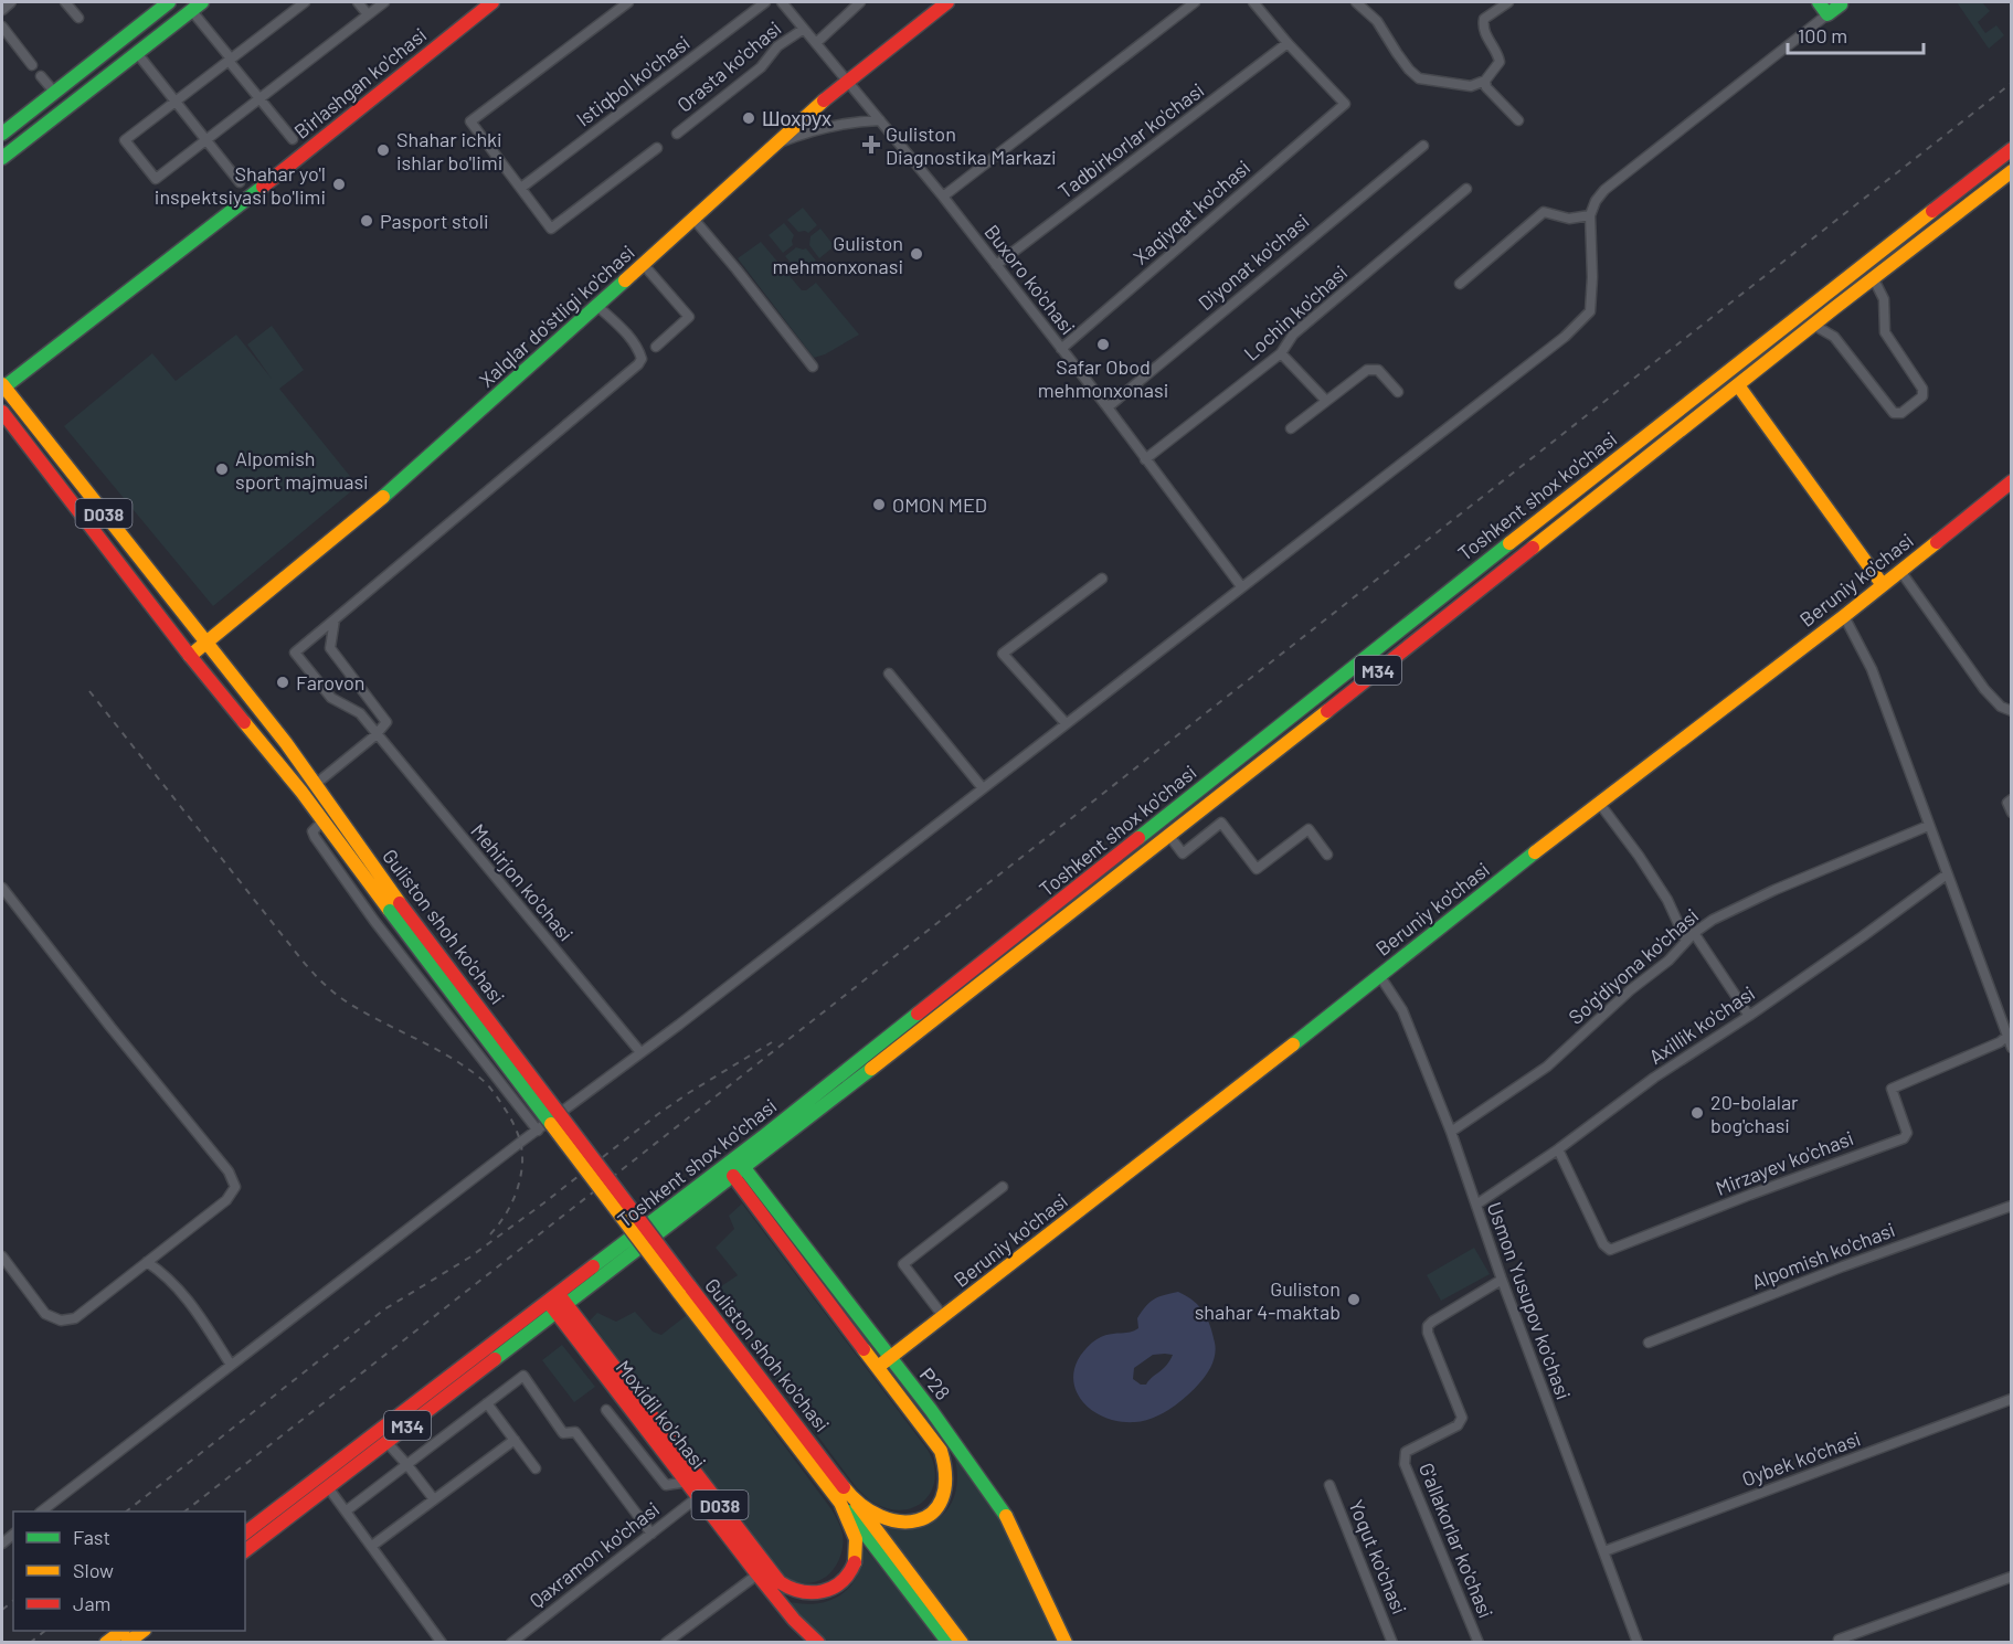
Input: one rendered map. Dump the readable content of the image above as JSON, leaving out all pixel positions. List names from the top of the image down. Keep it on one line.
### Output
{"streets":{"main road":["Birlashgan ko'chasi","Xalqlar do'stligi ko'chasi","Toshkent shox ko'chasi","D038","Beruniy ko'chasi","M34","Guliston shoh ko'chasi","Р28","Moxidil ko'chasi"],"street":["Orasta ko'chasi","Istiqbol ko'chasi","Tadbirkorlar ko'chasi","Xaqiyqat ko'chasi","Diyonat ko'chasi","Buxoro ko'chasi","Lochin ko'chasi","Mehirjon ko'chasi","So'g'diyona ko'chasi","Axillik ko'chasi","Mirzayev ko'chasi","Alpomish ko'chasi","Usmon Yusupov ko'chasi","Oybek ko'chasi","G'allakorlar ko'chasi","Qaxramon ko'chasi","Yoqut ko'chasi"]},"crossings":[["Orasta ko'chasi","Buxoro ko'chasi"],["Birlashgan ko'chasi","Guliston shoh ko'chasi"],["Tadbirkorlar ko'chasi","Xaqiyqat ko'chasi"],["Tadbirkorlar ko'chasi","Buxoro ko'chasi"],["Xaqiyqat ko'chasi","Buxoro ko'chasi"],["Diyonat ko'chasi","Buxoro ko'chasi"],["Buxoro ko'chasi","Lochin ko'chasi"],["Buxoro ko'chasi","Xalqlar do'stligi ko'chasi"],["Xalqlar do'stligi ko'chasi","Guliston shoh ko'chasi"],["Toshkent shox ko'chasi","Guliston shoh ko'chasi"],["Toshkent shox ko'chasi","Р28"],["Toshkent shox ko'chasi","Moxidil ko'chasi"],["D038","Moxidil ko'chasi"],["Beruniy ko'chasi","Guliston shoh ko'chasi"],["Beruniy ko'chasi","Usmon Yusupov ko'chasi"],["Beruniy ko'chasi","Р28"],["Guliston shoh ko'chasi","Р28"],["Guliston shoh ko'chasi","Moxidil ko'chasi"],["So'g'diyona ko'chasi","Usmon Yusupov ko'chasi"],["Axillik ko'chasi","Mirzayev ko'chasi"],["Axillik ko'chasi","Usmon Yusupov ko'chasi"],["Usmon Yusupov ko'chasi","Oybek ko'chasi"],["Usmon Yusupov ko'chasi","G'allakorlar ko'chasi"],["Moxidil ko'chasi","Qaxramon ko'chasi"]],"places":{"other":["Шохрух","Shahar ichki ishlar bo'limi","Shahar yo'l inspektsiyasi bo'limi","Pasport stoli","Guliston mehmonxonasi","Safar Obod mehmonxonasi","Alpomish sport majmuasi","OMON MED","Farovon","20-bolalar bog'chasi","Guliston shahar 4-maktab"],"health":["Guliston Diagnostika Markazi"]},"legend":["Fast","Slow","Jam"],"scale_bar":"100 m"}
